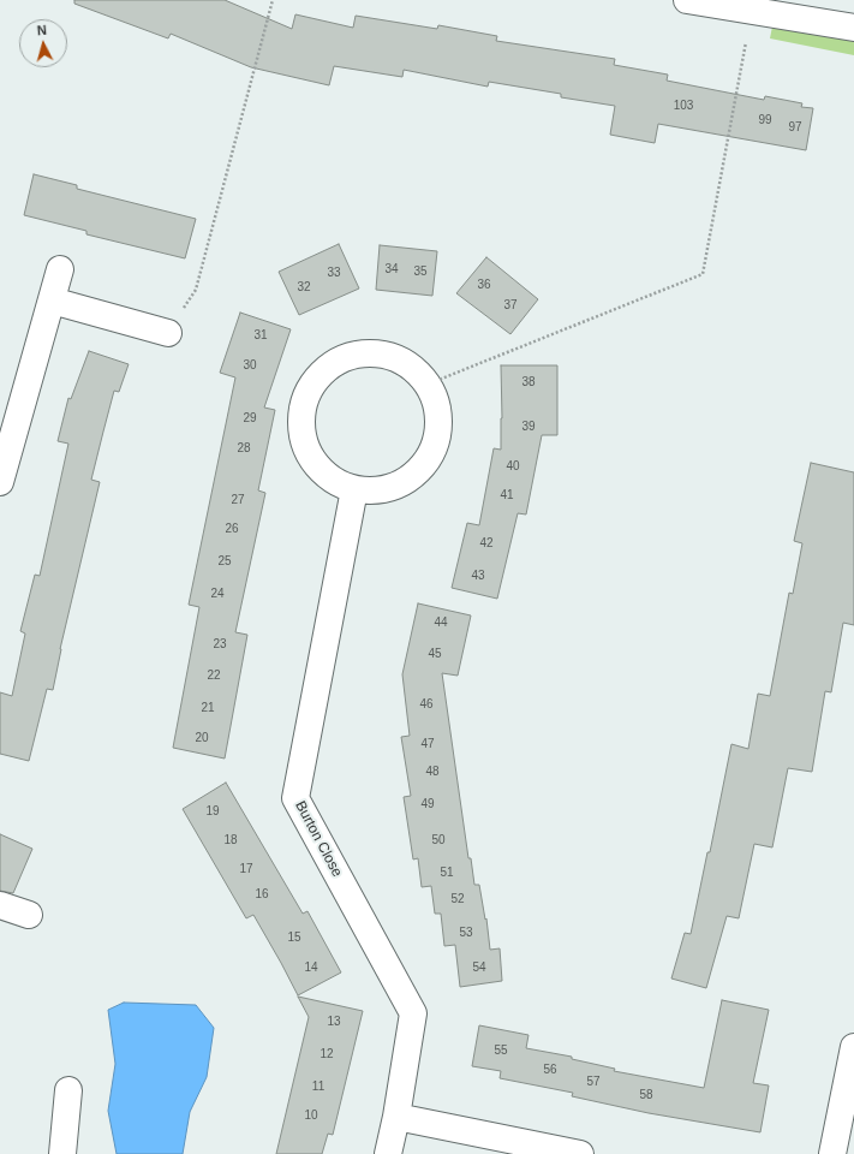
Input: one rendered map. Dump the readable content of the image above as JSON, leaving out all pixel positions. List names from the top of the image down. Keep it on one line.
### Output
{"streets":{"street":["Burton Close"]},"house_numbers":["103","99","97","34","35","33","36","32","37","31","30","38","29","39","28","40","41","27","26","42","25","43","24","44","23","45","22","46","21","20","47","48","49","19","18","50","17","51","16","52","53","15","14","54","13","55","12","56","57","11","58","10"],"north":"top"}
